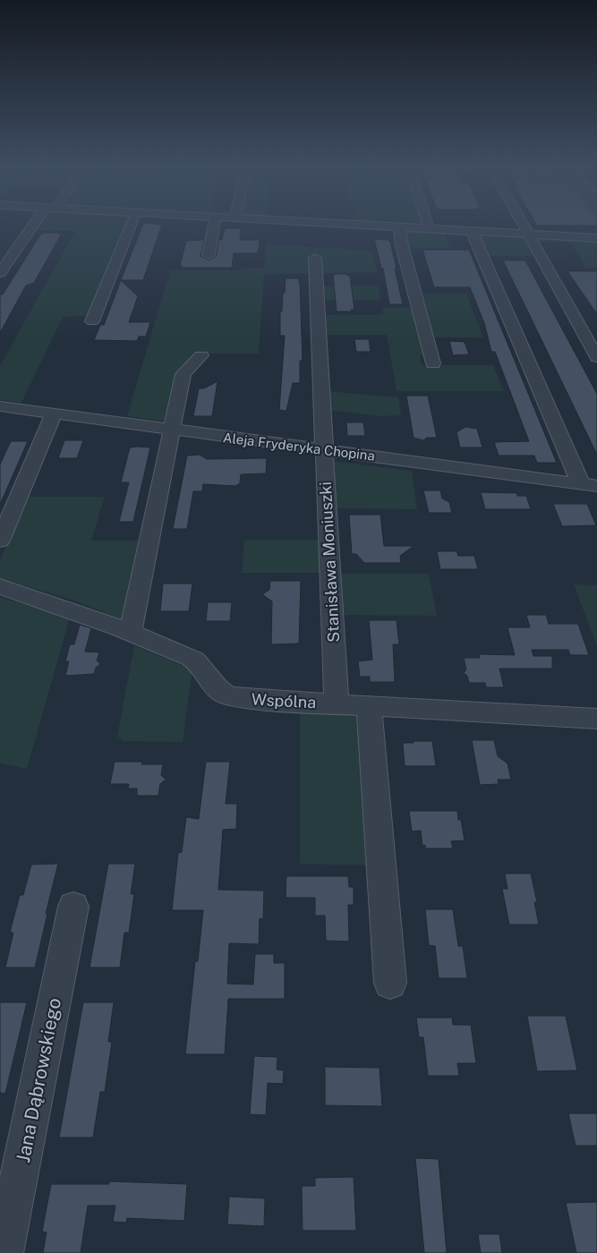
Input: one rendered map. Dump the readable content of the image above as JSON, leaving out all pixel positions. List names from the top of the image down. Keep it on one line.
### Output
{"streets":{"street":["Aleja Fryderyka Chopina","Stanisława Moniuszki","Wspólna","Jana Dąbrowskiego"]},"crossings":[["Aleja Fryderyka Chopina","Stanisława Moniuszki"],["Stanisława Moniuszki","Wspólna"]]}
